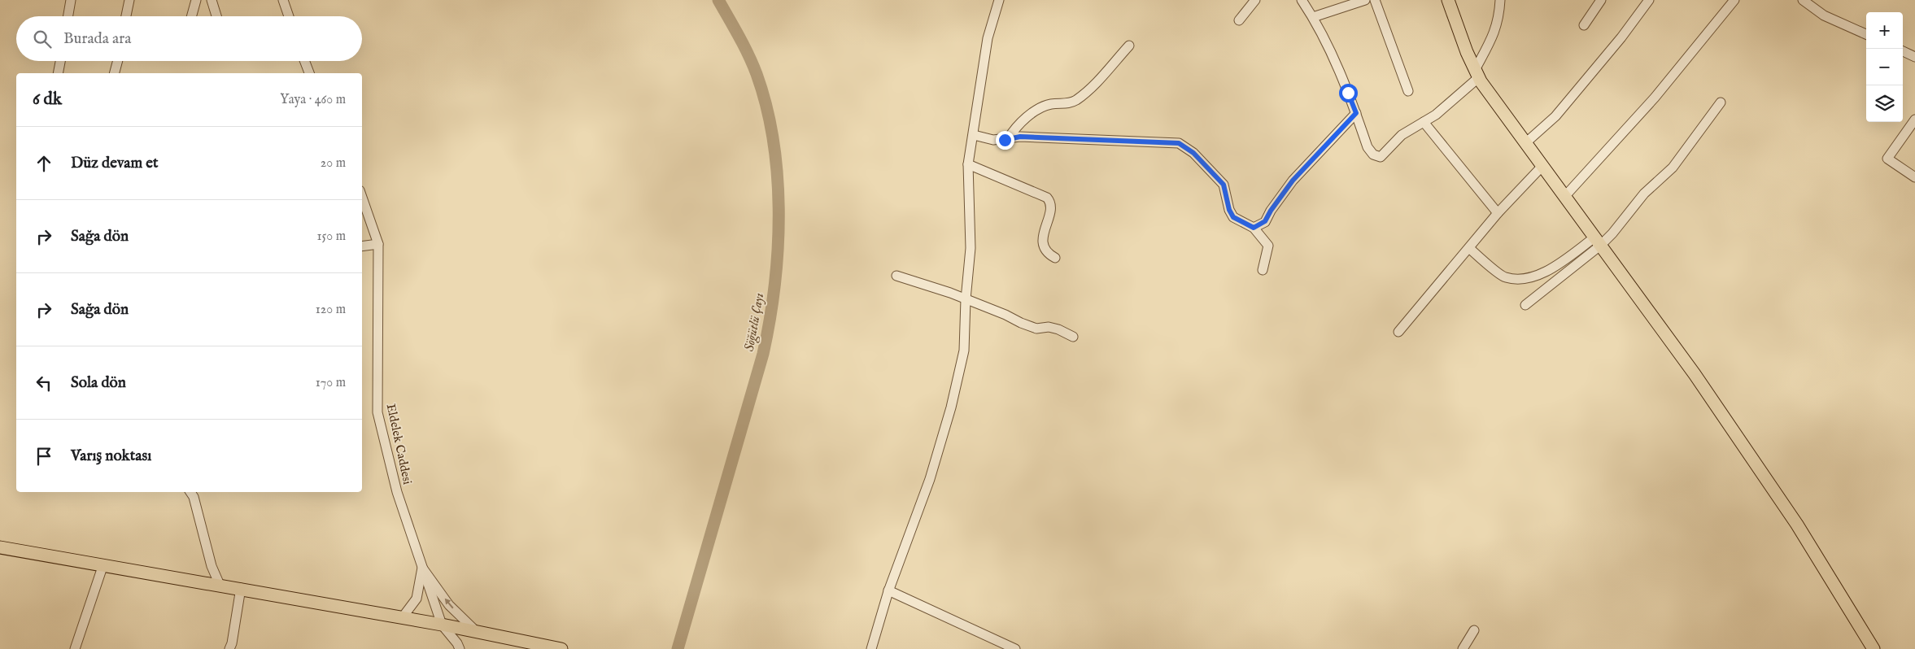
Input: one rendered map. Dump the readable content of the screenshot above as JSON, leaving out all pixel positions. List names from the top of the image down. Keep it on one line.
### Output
{"streets":{"street":["Eldelek Caddesi"]},"water":["Söğütlü Çayı"],"page":{"map_buttons":["+","−"],"search":"Burada ara","heading":["6 dk","Yaya · 460 m"],"list":[["Düz devam et","20 m"],["Sağa dön","150 m"],["Sağa dön","120 m"],["Sola dön","170 m"],"Varış noktası"]}}
